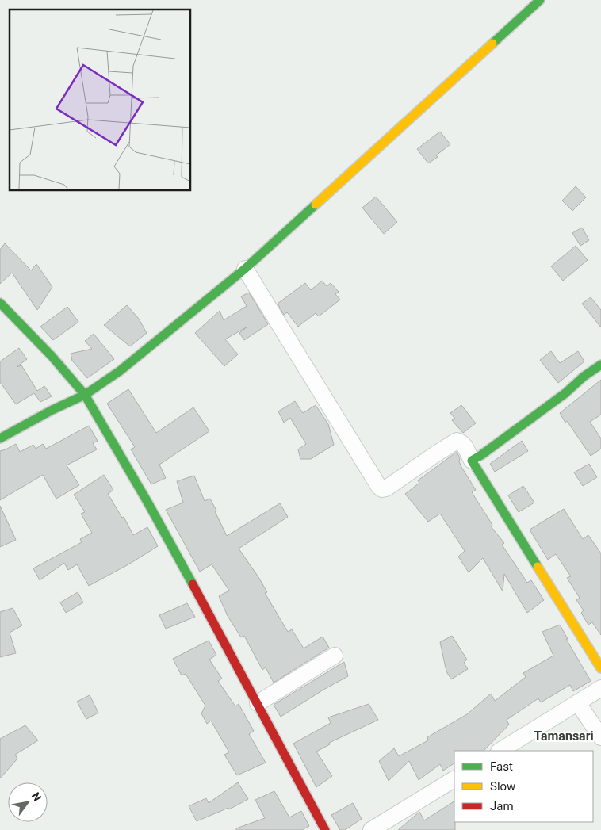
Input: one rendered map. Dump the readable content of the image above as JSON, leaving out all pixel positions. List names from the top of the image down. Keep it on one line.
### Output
{"districts":["Tamansari"],"legend":["Fast","Slow","Jam"],"north":"top right"}
